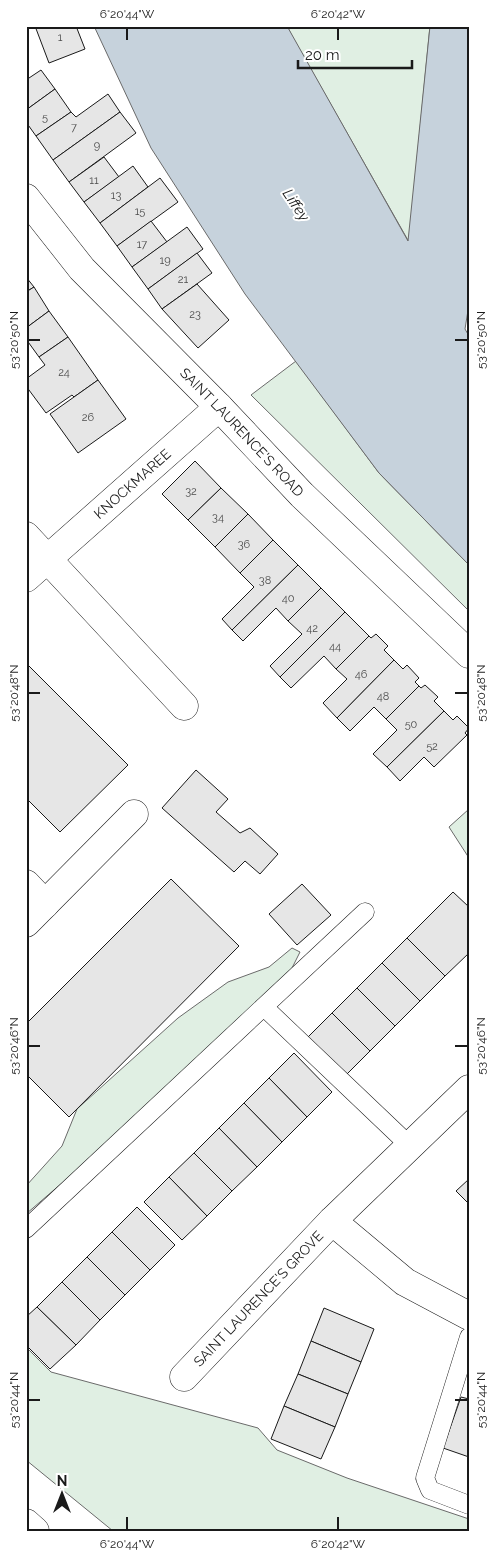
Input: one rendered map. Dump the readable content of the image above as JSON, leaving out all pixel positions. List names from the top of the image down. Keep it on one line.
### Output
{"streets":{"street":["SAINT LAURENCE'S ROAD","KNOCKMAREE","SAINT LAURENCE'S GROVE"]},"crossings":[["SAINT LAURENCE'S ROAD","KNOCKMAREE"]],"water":["Liffey"],"house_numbers":["1","5","7","9","11","13","15","17","19","21","23","24","26","32","34","36","38","40","42","44","46","48","50","52"],"scale_bar":"20 m","north":"top","coordinates":["6°20'44\"W","6°20'42\"W","53°20'50\"N","53°20'48\"N","53°20'46\"N","53°20'44\"N"]}
